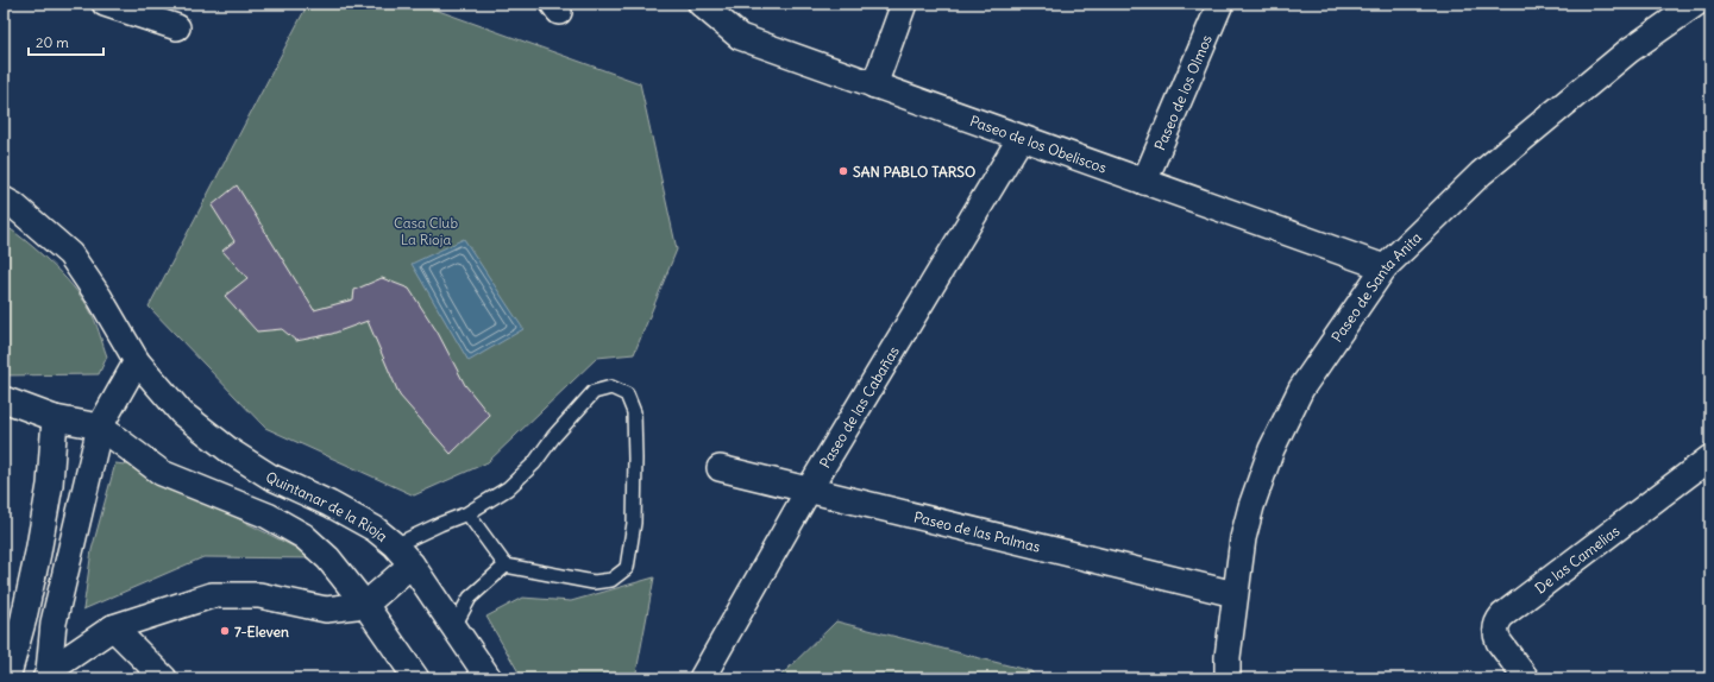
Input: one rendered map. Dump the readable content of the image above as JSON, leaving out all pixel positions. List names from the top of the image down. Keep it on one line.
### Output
{"streets":{"street":["Paseo de los Olmos","Paseo de los Obeliscos","Paseo de Santa Anita","Paseo de las Cabañas","Quintanar de la Rioja","Paseo de las Palmas","De las Camelias"]},"crossings":[["Paseo de los Olmos","Paseo de los Obeliscos"],["Paseo de los Obeliscos","Paseo de Santa Anita"],["Paseo de los Obeliscos","Paseo de las Cabañas"],["Paseo de Santa Anita","Paseo de las Palmas"],["Paseo de las Cabañas","Paseo de las Palmas"]],"parks":["Casa Club La Rioja"],"places":["SAN PABLO TARSO","7-Eleven"],"scale_bar":"20 m"}
